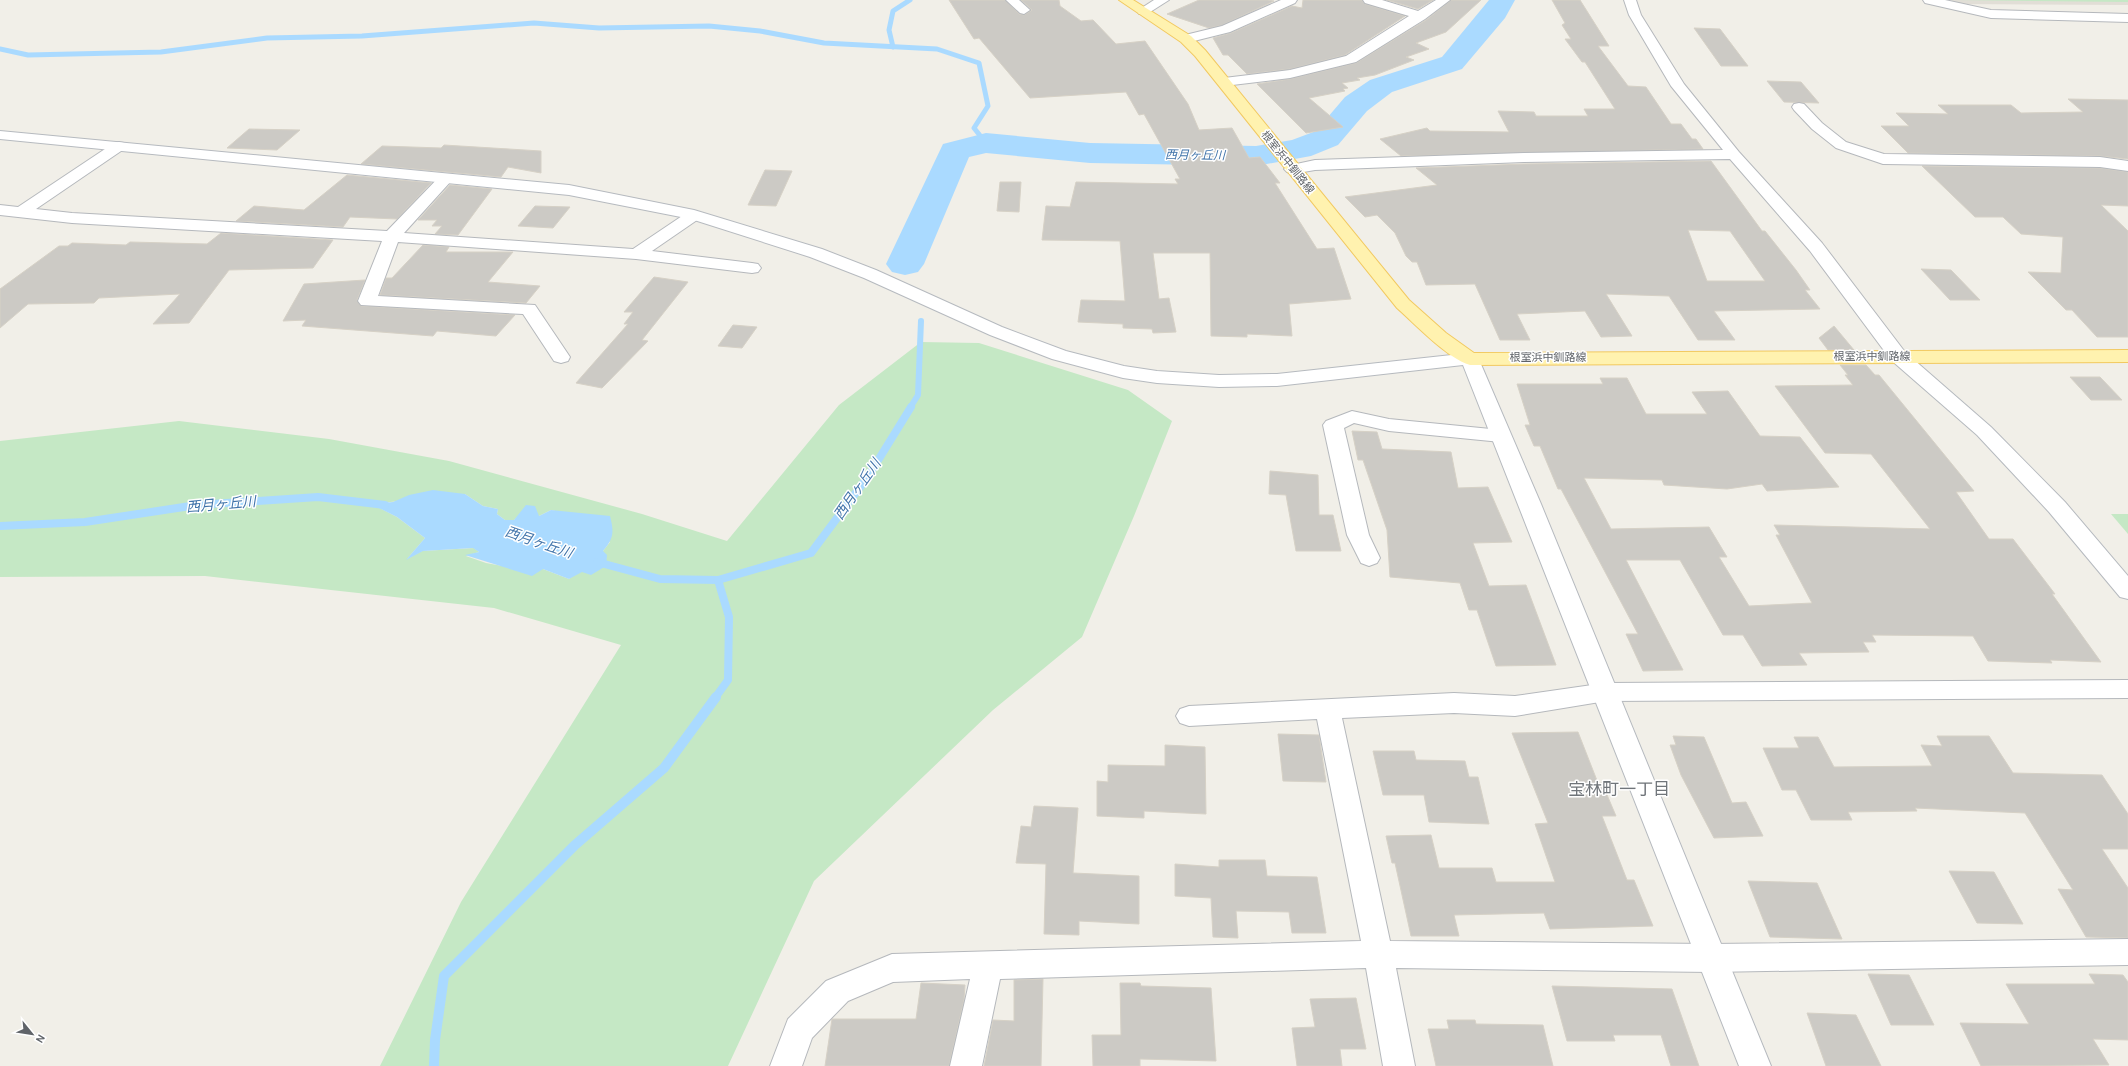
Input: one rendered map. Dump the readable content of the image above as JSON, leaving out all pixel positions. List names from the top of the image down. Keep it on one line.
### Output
{"streets":{"main road":["根室浜中釧路線"]},"districts":["宝林町一丁目"],"water":["西月ヶ丘川"],"north":"bottom right"}
